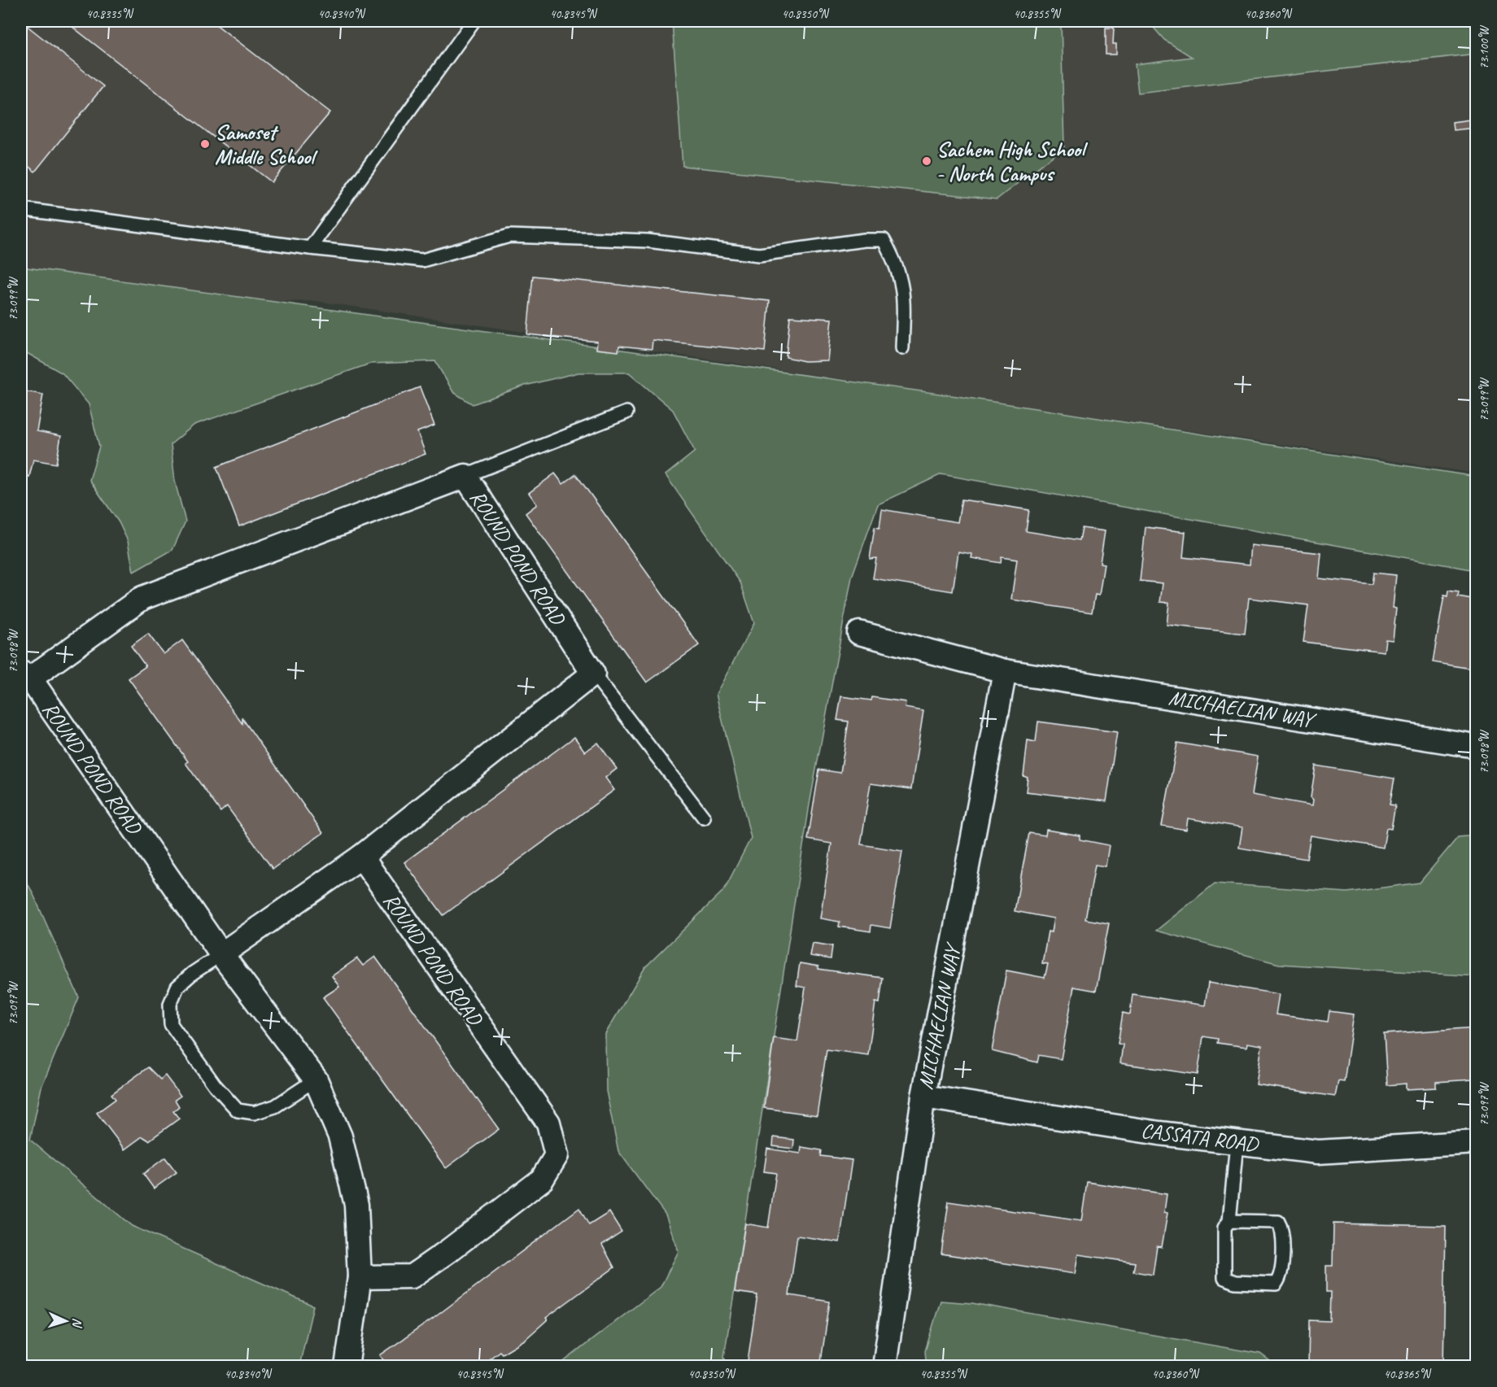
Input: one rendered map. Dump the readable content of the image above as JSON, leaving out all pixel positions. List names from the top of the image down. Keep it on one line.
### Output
{"streets":{"street":["ROUND POND ROAD","MICHAELIAN WAY","CASSATA ROAD"]},"crossings":[["MICHAELIAN WAY","CASSATA ROAD"]],"places":["Samoset Middle School","Sachem High School - North Campus"],"north":"right","coordinates":["40.8335°N","40.8340°N","40.8345°N","40.8350°N","40.8355°N","40.8360°N","73.100°W","73.099°W","73.098°W","73.097°W","40.8365°N"]}
